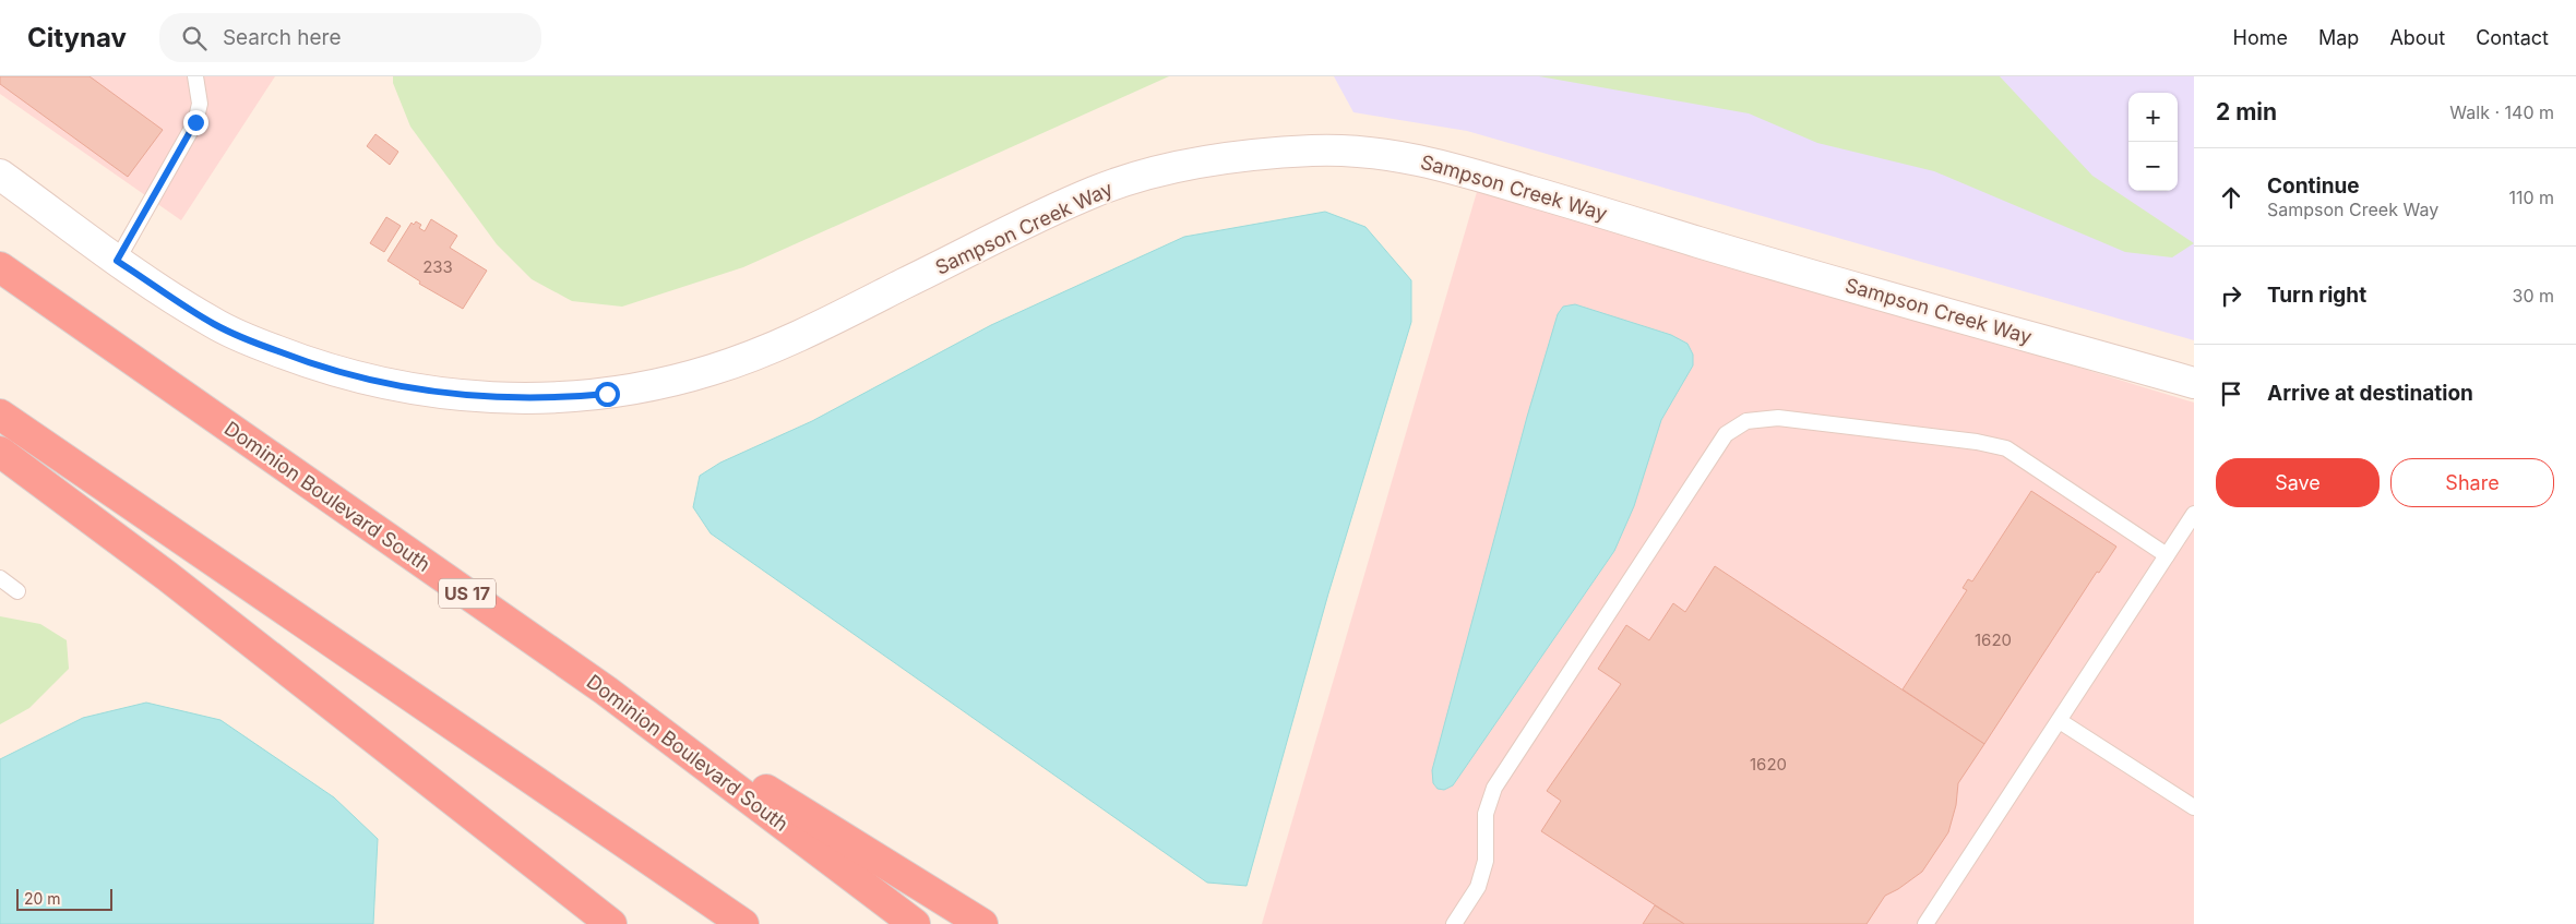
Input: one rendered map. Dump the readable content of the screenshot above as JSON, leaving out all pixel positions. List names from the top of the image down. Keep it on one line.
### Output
{"streets":{"highway":["Dominion Boulevard South","US 17"],"street":["Sampson Creek Way"]},"house_numbers":["233","1620","1620"],"scale_bar":"20 m","page":{"header":"Citynav","search":"Search here","nav":["Home","Map","About","Contact"],"heading":["2 min","Walk · 140 m"],"map_buttons":["+","−"],"list":[["Continue","Sampson Creek Way","110 m"],["Turn right","30 m"],"Arrive at destination"],"buttons":["Save","Share"],"scale":"20 m"}}
